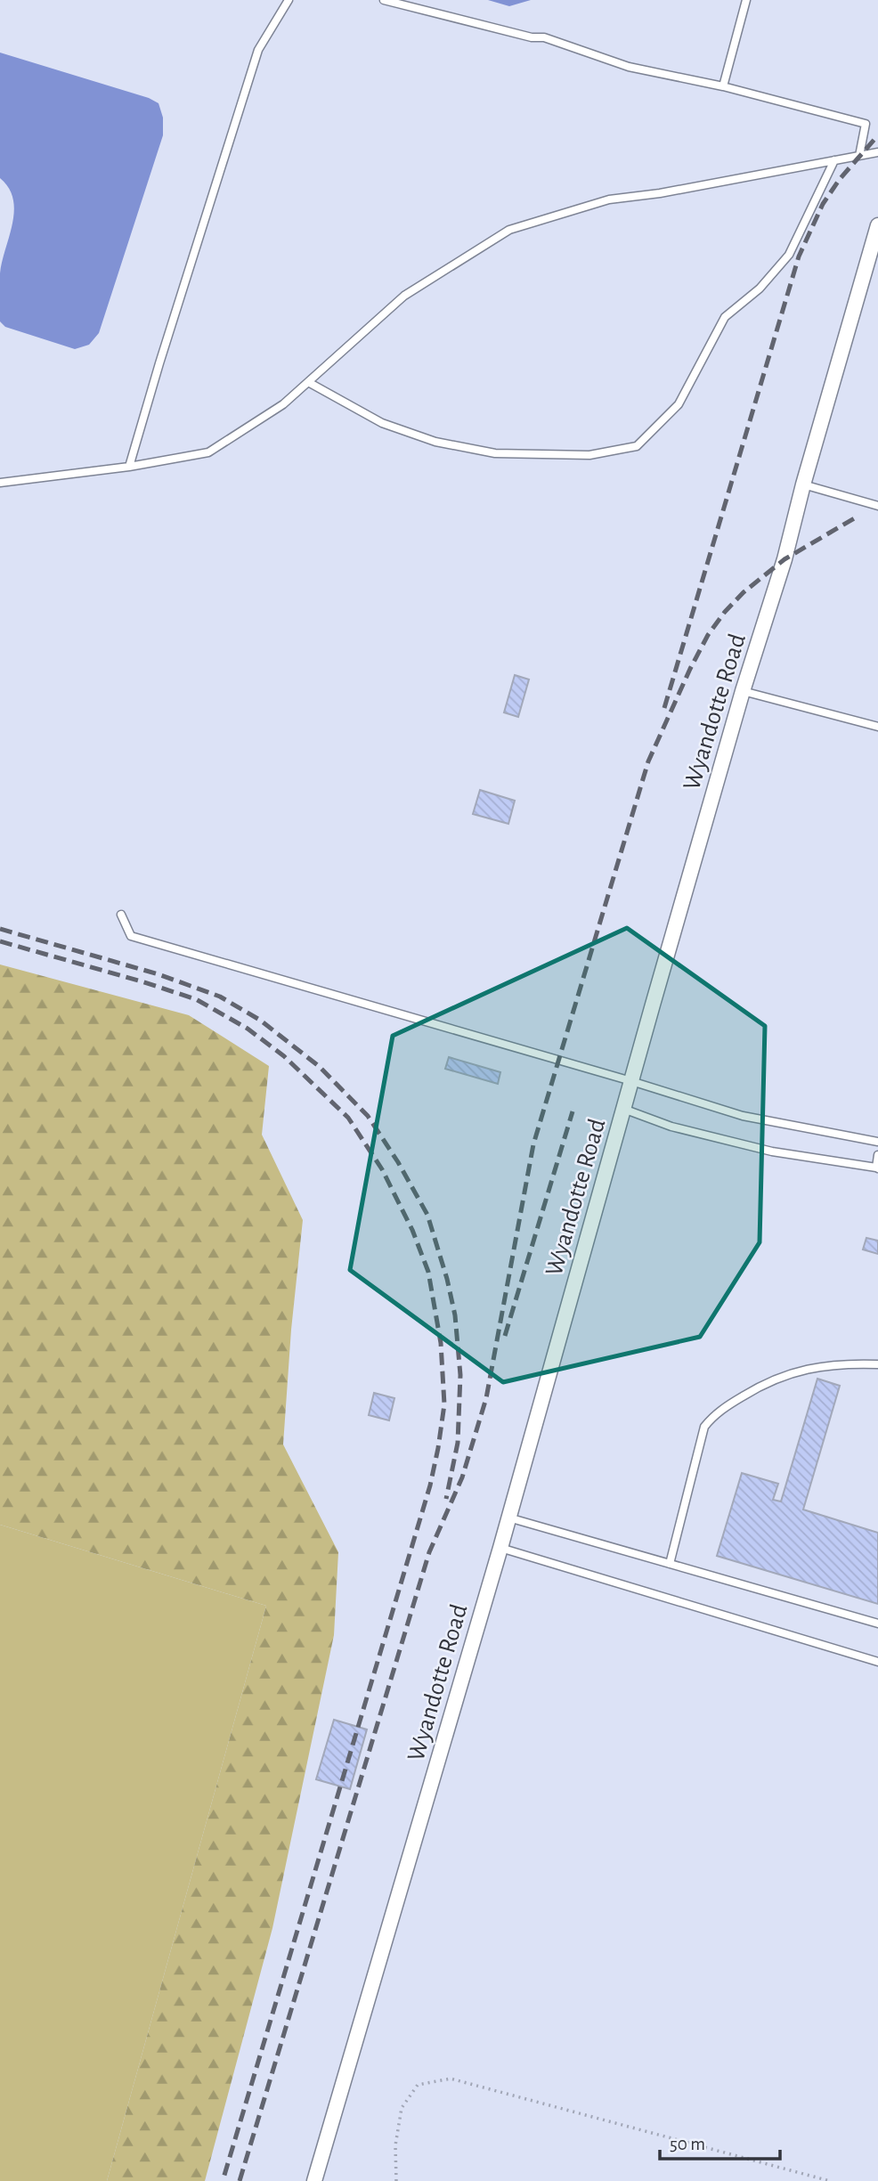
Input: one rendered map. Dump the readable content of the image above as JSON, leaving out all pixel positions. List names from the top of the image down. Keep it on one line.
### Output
{"streets":{"street":["Wyandotte Road"]},"scale_bar":"50 m"}
